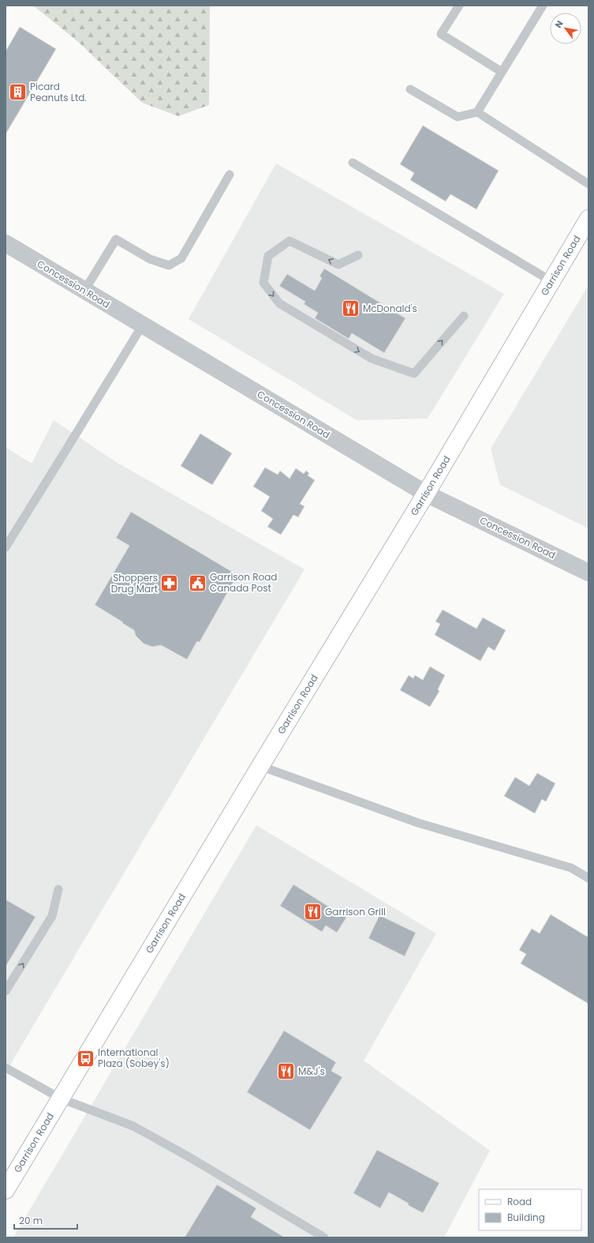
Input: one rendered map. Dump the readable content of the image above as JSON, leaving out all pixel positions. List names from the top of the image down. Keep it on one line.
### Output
{"streets":{"main road":["Garrison Road"],"street":["Concession Road"]},"crossings":[["Garrison Road","Concession Road"]],"places":{"building":["Picard Peanuts Ltd."],"restaurant":["McDonald's","Garrison Grill","M&J's"],"public building":["Garrison Road Canada Post"],"pharmacy":["Shoppers Drug Mart"],"bus stop":["International Plaza (Sobey's)"]},"legend":["Road","Building"],"scale_bar":"20 m","north":"top left"}
